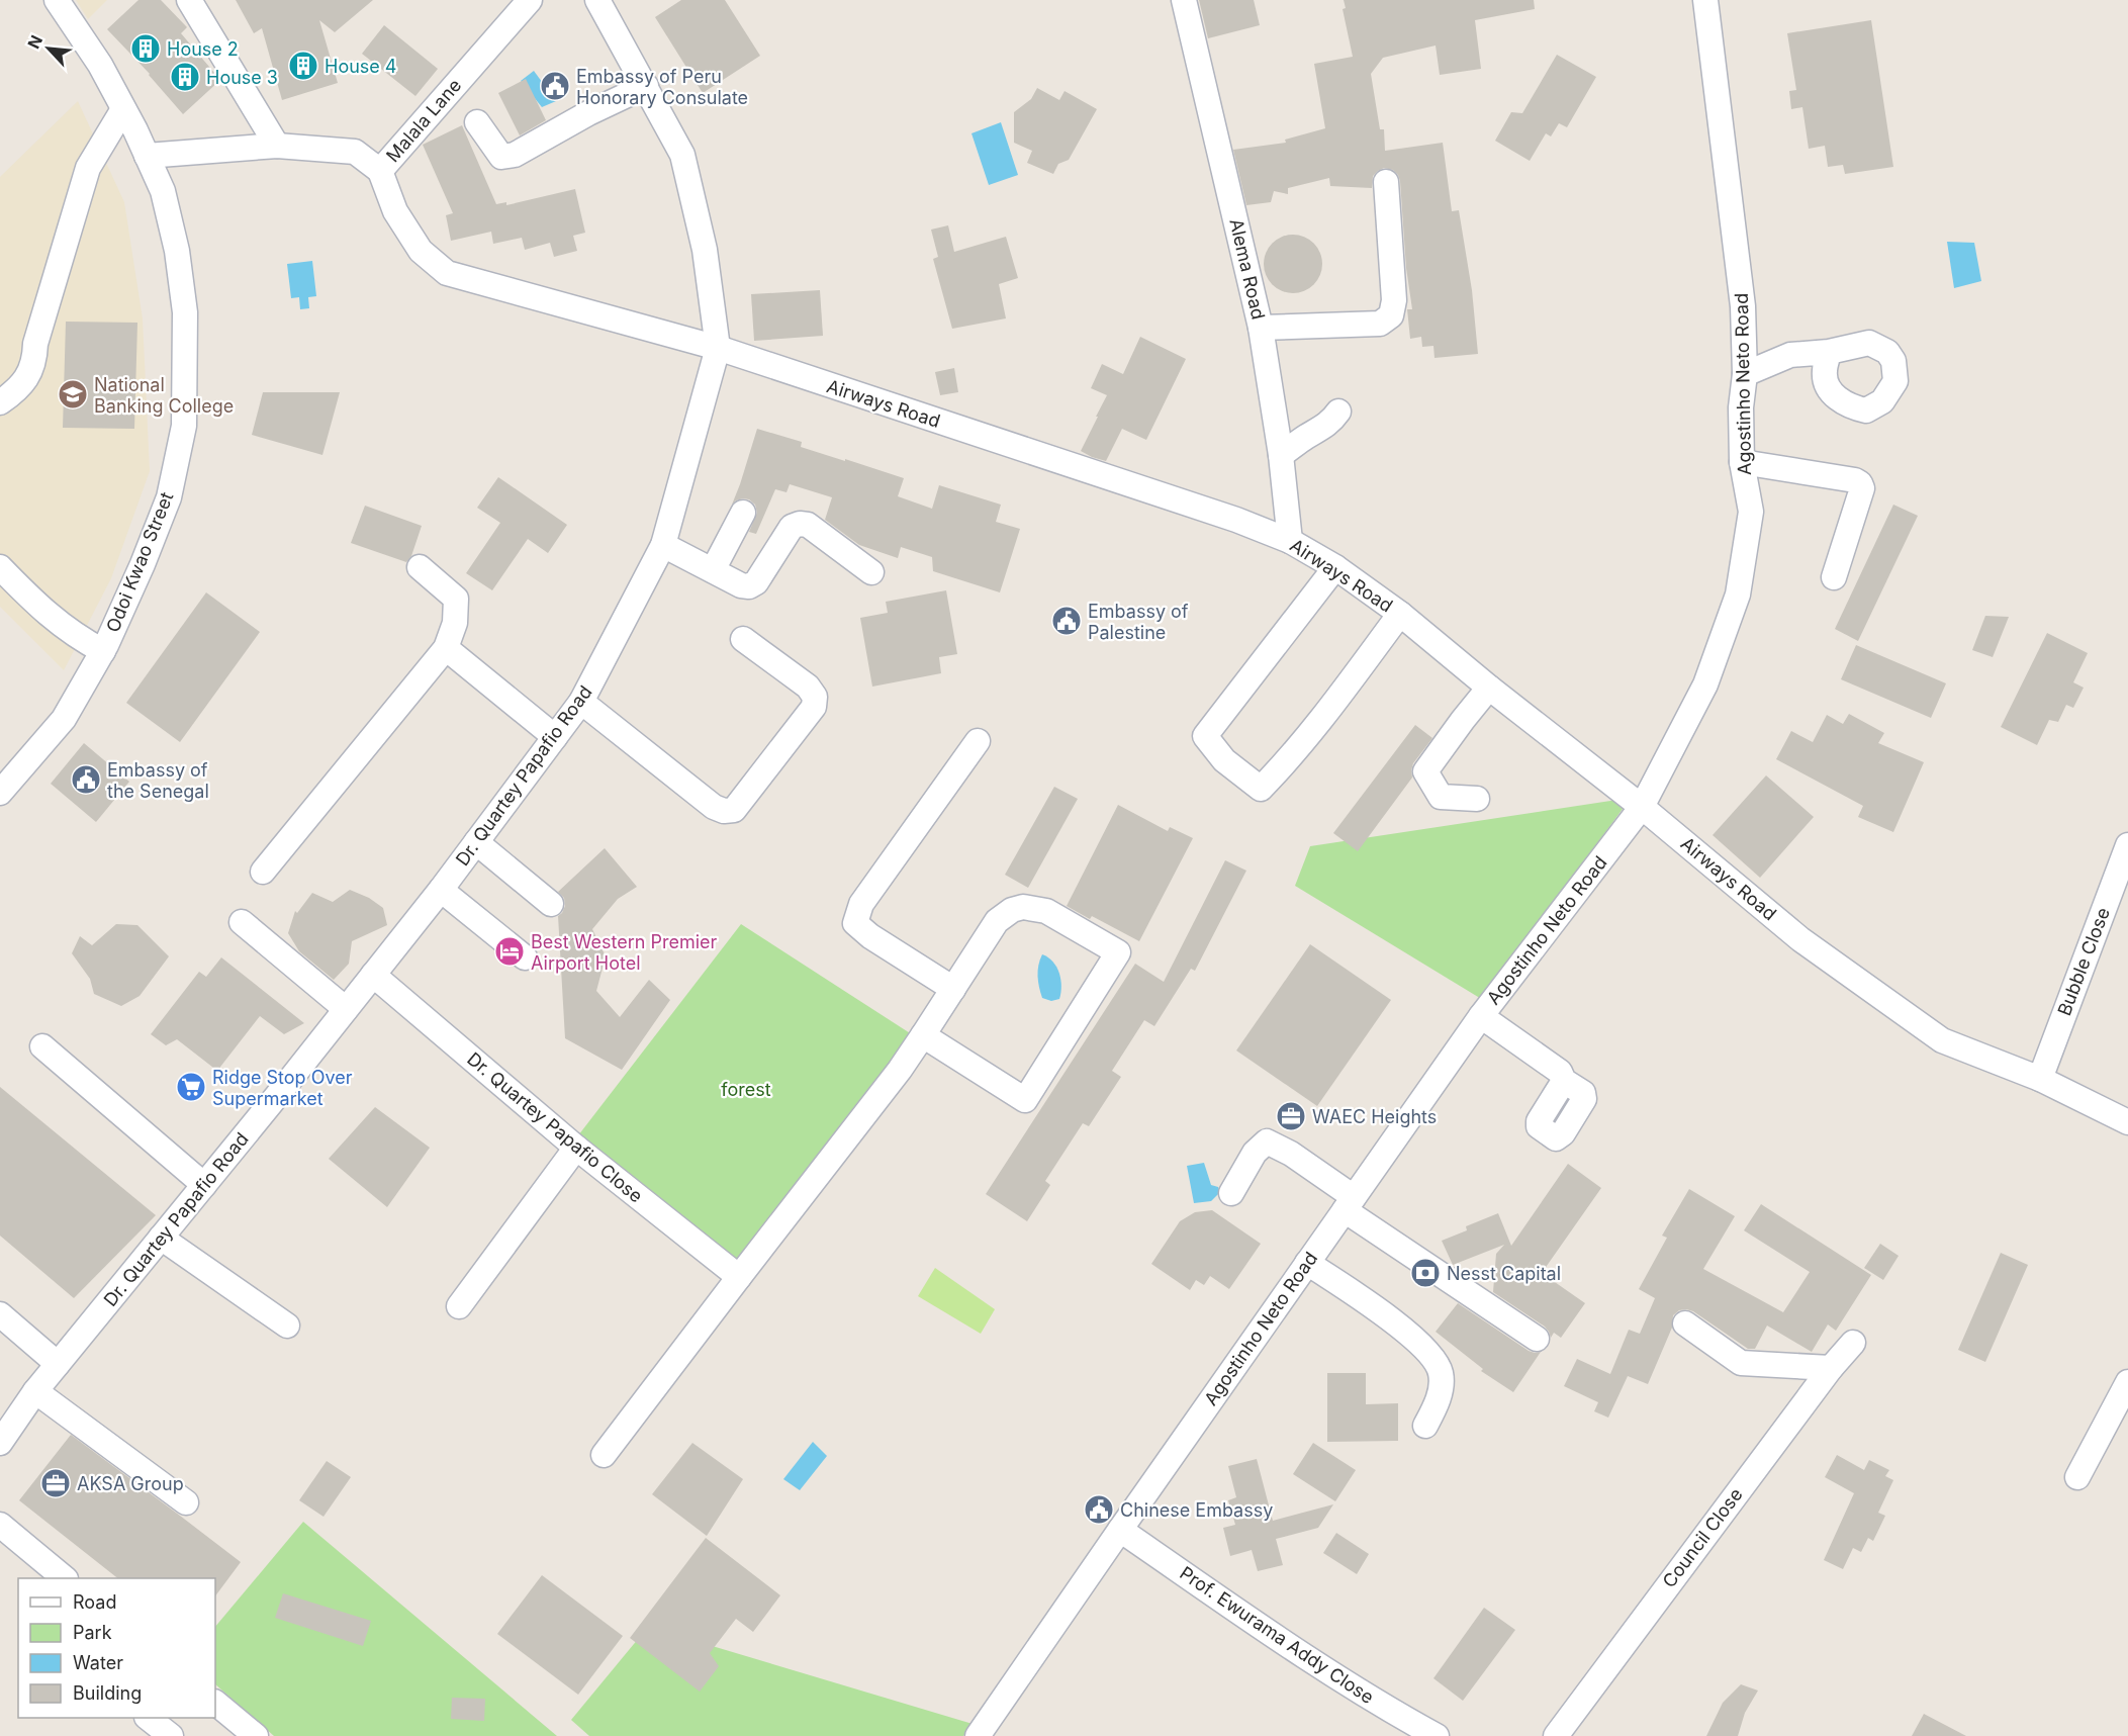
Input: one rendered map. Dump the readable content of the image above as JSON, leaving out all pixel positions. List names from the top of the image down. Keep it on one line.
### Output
{"streets":{"street":["Malala Lane","Alema Road","Agostinho Neto Road","Airways Road","Odoi Kwao Street","Dr. Quartey Papafio Road","Bubble Close","Dr. Quartey Papafio Close","Council Close","Prof. Ewurama Addy Close"]},"crossings":[["Malala Lane","Airways Road"],["Malala Lane","Odoi Kwao Street"],["Alema Road","Airways Road"],["Agostinho Neto Road","Airways Road"],["Agostinho Neto Road","Prof. Ewurama Addy Close"],["Airways Road","Dr. Quartey Papafio Road"],["Airways Road","Bubble Close"],["Dr. Quartey Papafio Road","Dr. Quartey Papafio Close"]],"parks":["forest"],"places":{"building":["House 2","House 4","House 3"],"public building":["Embassy of Peru Honorary Consulate","Embassy of Palestine","Embassy of the Senegal","Chinese Embassy"],"school or university":["National Banking College"],"hotel":["Best Western Premier Airport Hotel"],"supermarket":["Ridge Stop Over Supermarket"],"office":["WAEC Heights","AKSA Group"],"bank":["Nesst Capital"]},"legend":["Road","Park","Water","Building"],"north":"top left"}
